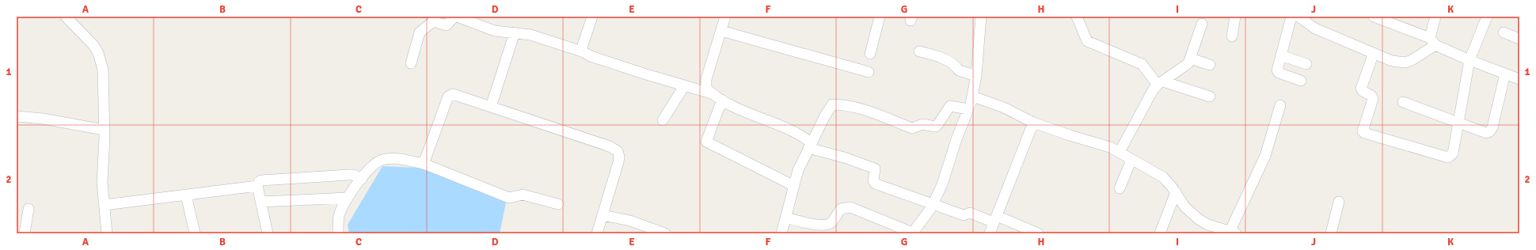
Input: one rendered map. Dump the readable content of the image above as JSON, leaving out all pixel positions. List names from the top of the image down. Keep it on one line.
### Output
{"grid":{"columns":["A","B","C","D","E","F","G","H","I","J","K"],"rows":["1","2"]}}
